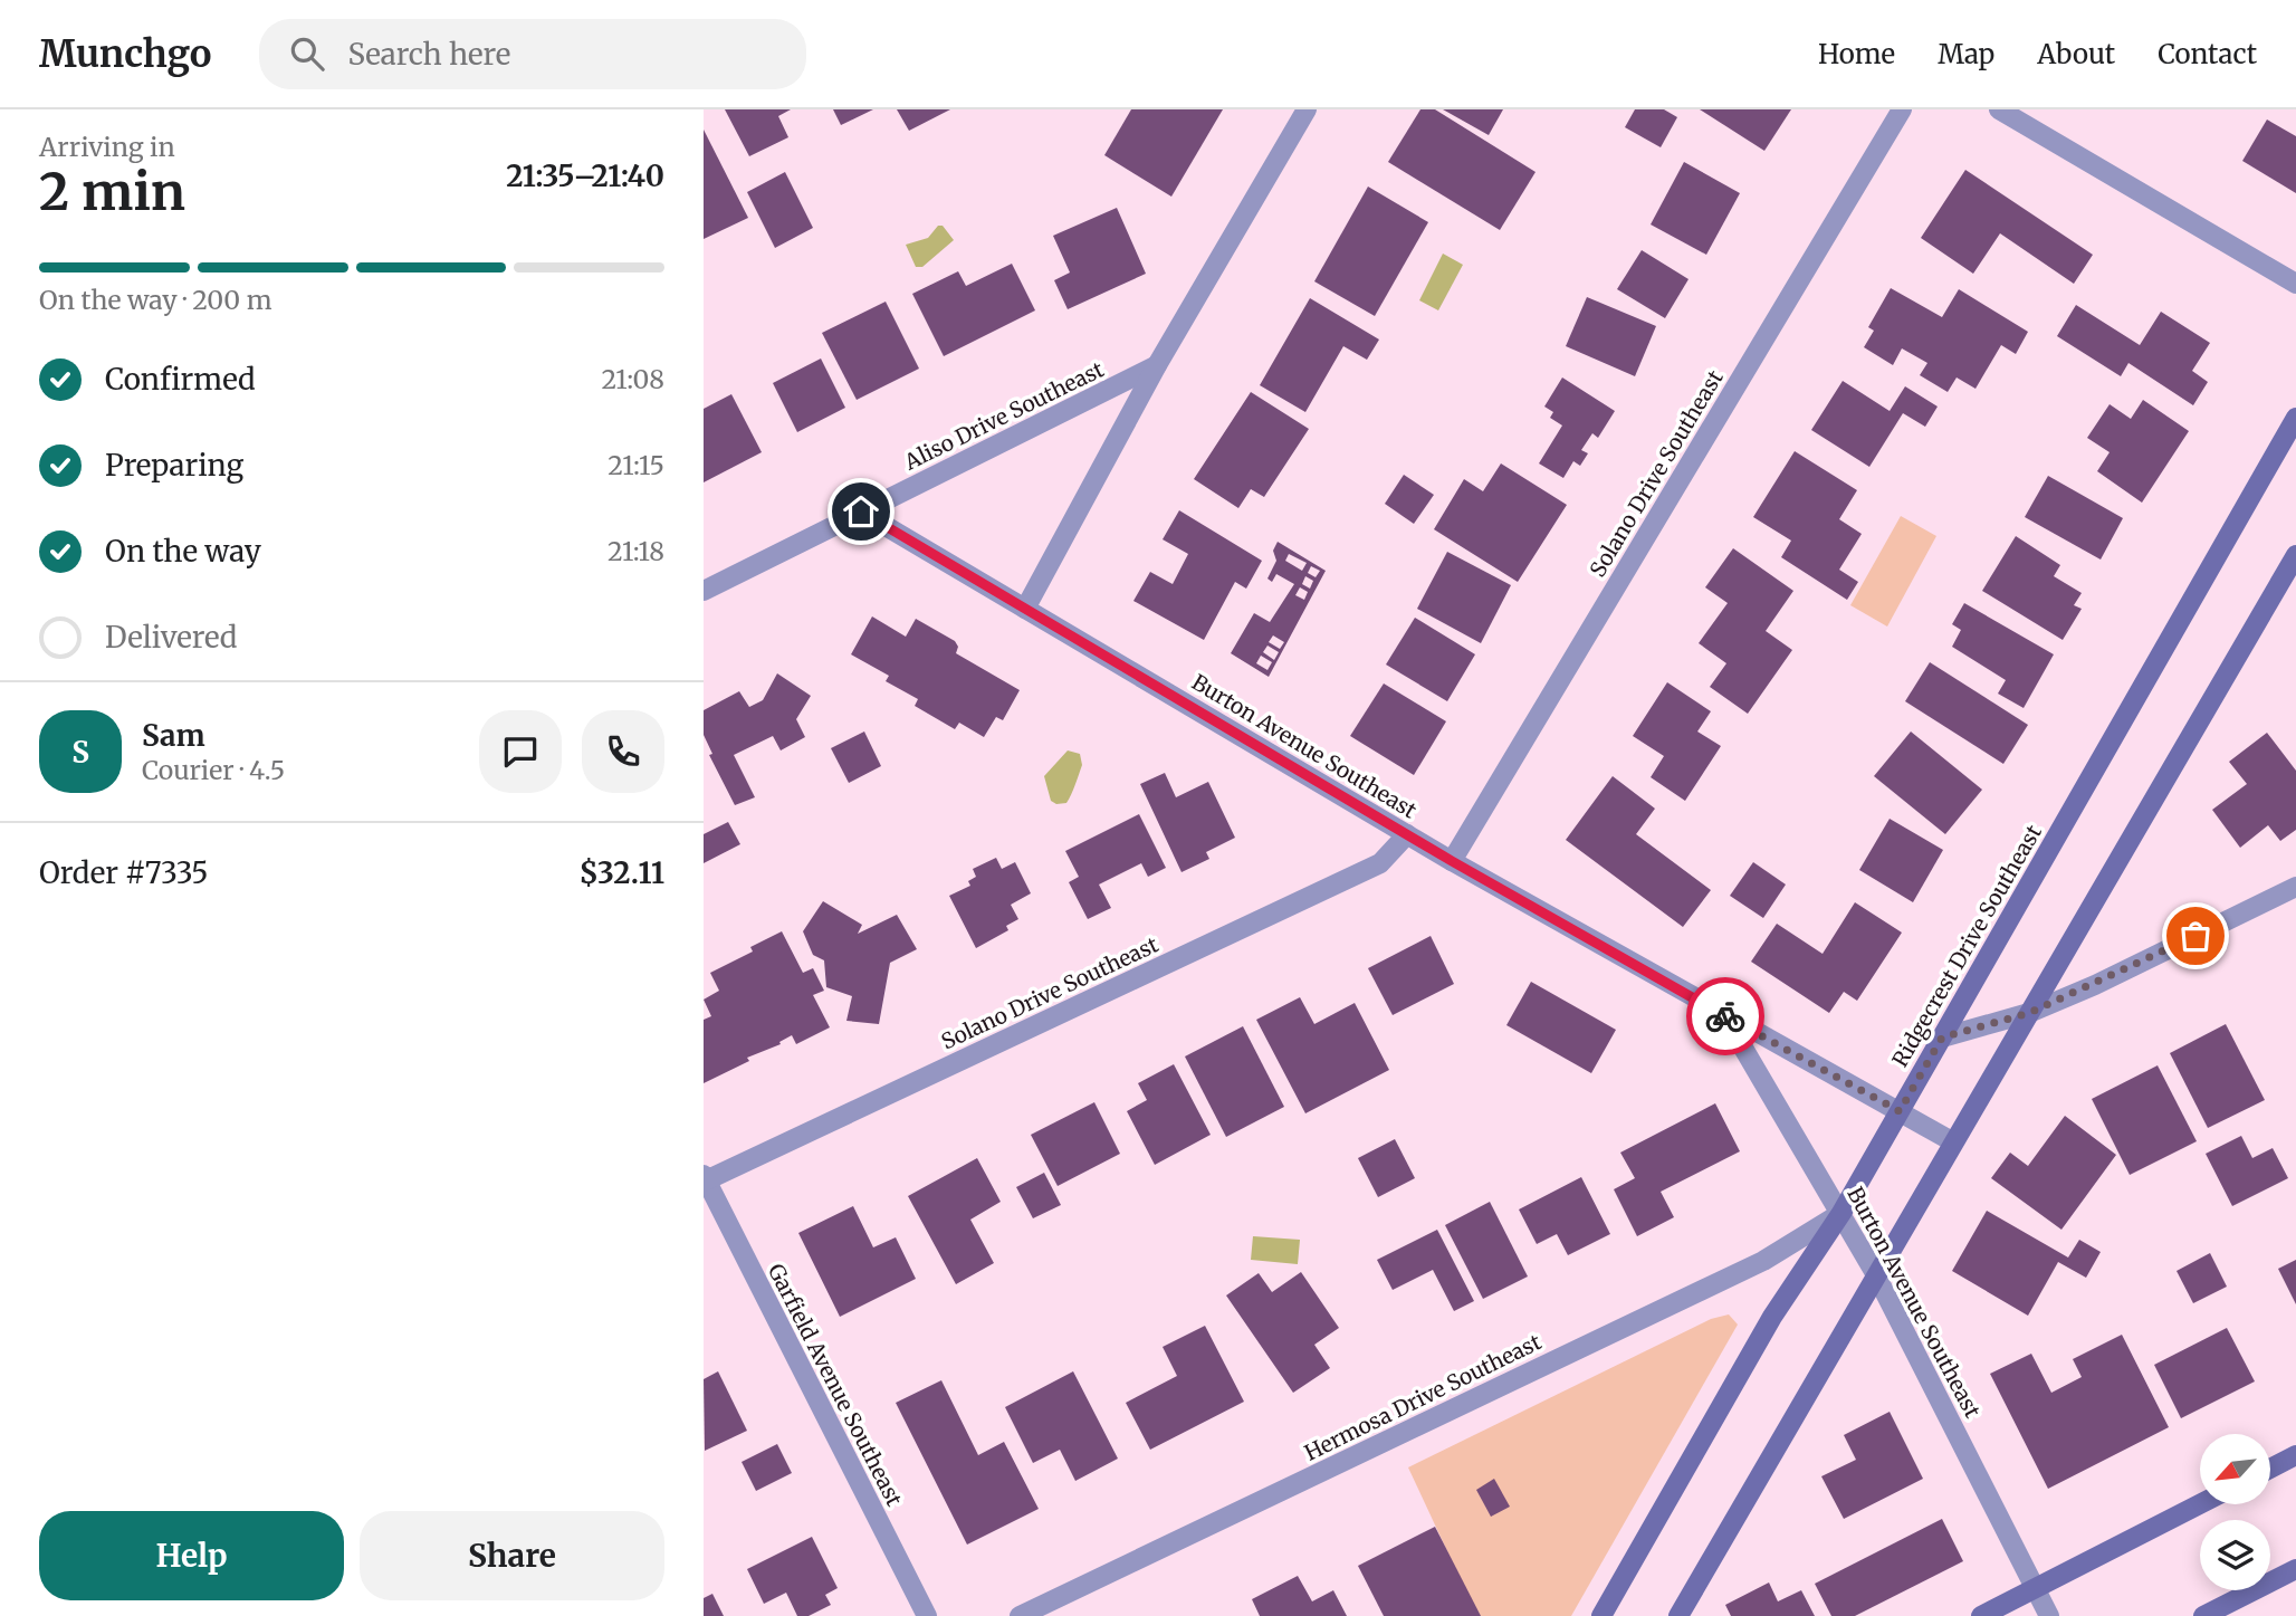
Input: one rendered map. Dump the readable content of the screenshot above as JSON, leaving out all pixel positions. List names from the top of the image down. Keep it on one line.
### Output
{"streets":{"street":["Aliso Drive Southeast","Solano Drive Southeast","Burton Avenue Southeast","Ridgecrest Drive Southeast","Garfield Avenue Southeast","Hermosa Drive Southeast"]},"crossings":[["Aliso Drive Southeast","Burton Avenue Southeast"],["Solano Drive Southeast","Burton Avenue Southeast"],["Solano Drive Southeast","Garfield Avenue Southeast"],["Burton Avenue Southeast","Ridgecrest Drive Southeast"],["Burton Avenue Southeast","Hermosa Drive Southeast"],["Ridgecrest Drive Southeast","Hermosa Drive Southeast"]],"north":"bottom left","page":{"header":"Munchgo","search":"Search here","nav":["Home","Map","About","Contact"],"heading":["2 min","Arriving in","21:35–21:40"],"panel":["Sam","Courier · 4.5","Order #7335","$32.11"],"bar":"On the way · 200 m","list":[["Confirmed","21:08"],["Preparing","21:15"],["On the way","21:18"],"Delivered"],"round":"S","buttons":["Help","Share"]}}
